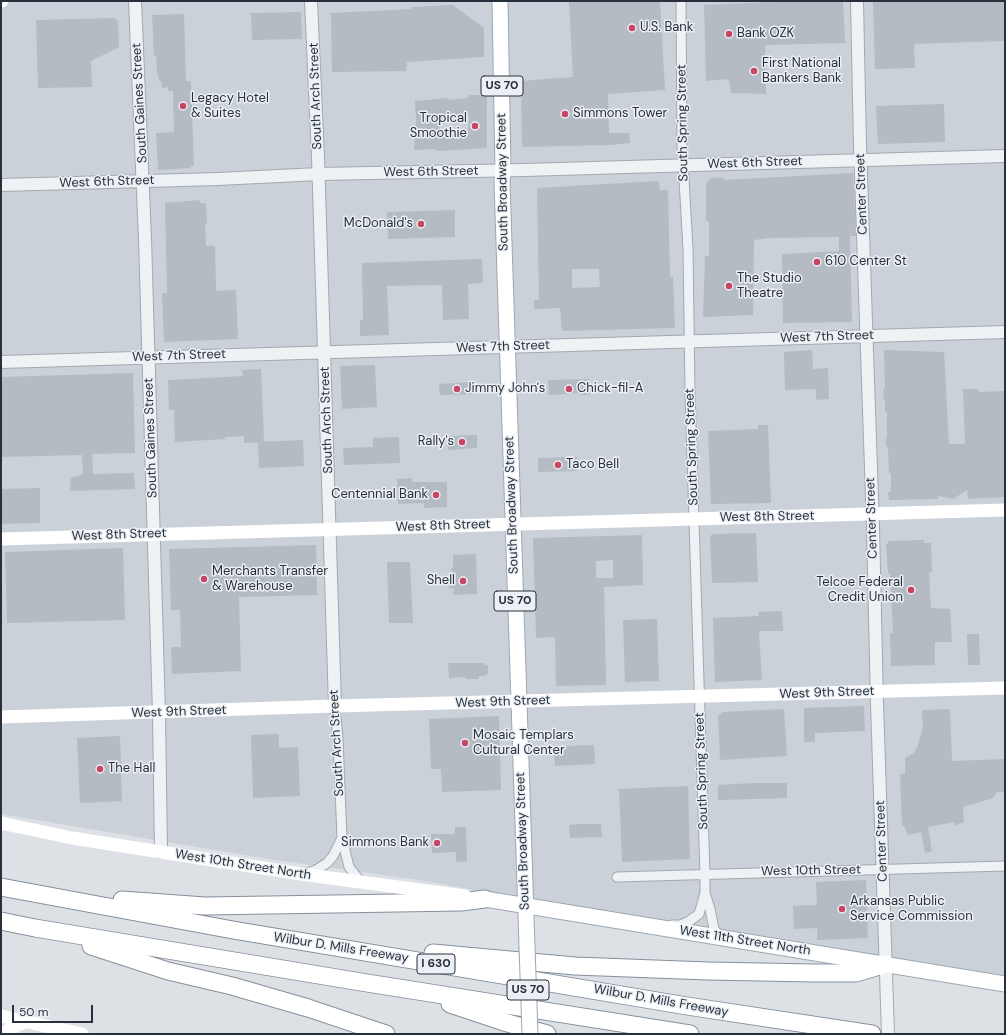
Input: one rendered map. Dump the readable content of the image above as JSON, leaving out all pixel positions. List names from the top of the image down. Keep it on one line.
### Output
{"streets":{"highway":["Wilbur D. Mills Freeway","I 630"],"main road":["US 70","South Broadway Street","West 8th Street","West 9th Street","West 10th Street North","West 11th Street North"],"street":["South Arch Street","South Gaines Street","South Spring Street","West 6th Street","Center Street","West 7th Street","West 10th Street"]},"crossings":[["South Arch Street","West 6th Street"],["South Arch Street","West 7th Street"],["South Arch Street","West 8th Street"],["South Arch Street","West 9th Street"],["South Arch Street","West 10th Street North"],["South Gaines Street","West 6th Street"],["South Gaines Street","West 7th Street"],["South Gaines Street","West 8th Street"],["South Gaines Street","West 9th Street"],["South Gaines Street","West 10th Street North"],["South Spring Street","West 6th Street"],["South Spring Street","West 7th Street"],["South Spring Street","West 8th Street"],["South Spring Street","West 9th Street"],["South Spring Street","West 10th Street"],["South Spring Street","West 11th Street North"],["West 6th Street","South Broadway Street"],["West 6th Street","Center Street"],["South Broadway Street","West 7th Street"],["South Broadway Street","West 8th Street"],["South Broadway Street","West 9th Street"],["South Broadway Street","West 11th Street North"],["Center Street","West 7th Street"],["Center Street","West 8th Street"],["Center Street","West 9th Street"],["Center Street","West 10th Street"],["Center Street","West 11th Street North"],["West 10th Street North","West 11th Street North"]],"places":["U.S. Bank","Bank OZK","First National Bankers Bank","Legacy Hotel & Suites","Simmons Tower","Tropical Smoothie","McDonald's","610 Center St","The Studio Theatre","Jimmy John's","Chick-fil-A","Rally's","Taco Bell","Centennial Bank","Merchants Transfer & Warehouse","Shell","Telcoe Federal Credit Union","Mosaic Templars Cultural Center","The Hall","Simmons Bank","Arkansas Public Service Commission"],"scale_bar":"50 m"}
